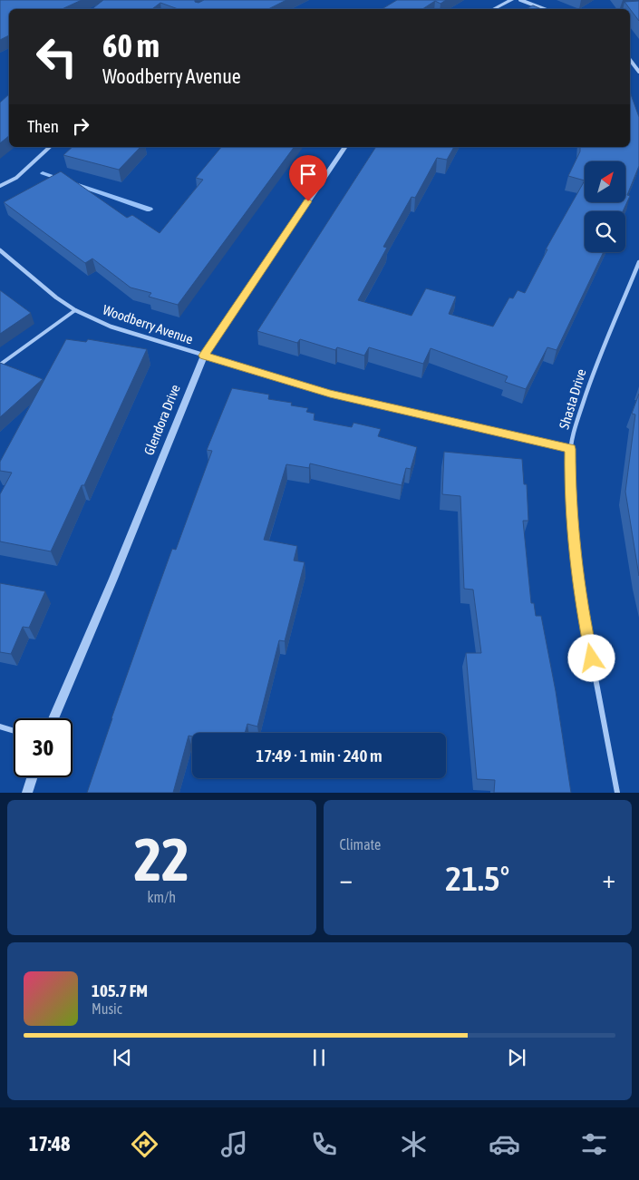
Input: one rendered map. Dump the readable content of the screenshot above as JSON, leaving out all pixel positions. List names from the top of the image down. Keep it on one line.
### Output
{"streets":{"street":["Woodberry Avenue","Shasta Drive","Glendora Drive"]},"crossings":[["Woodberry Avenue","Shasta Drive"],["Woodberry Avenue","Glendora Drive"]],"north":"top right","page":{"turn":["60 m","Woodberry Avenue"],"then":"Then","limit":"30","trip":"17:49 · 1 min · 240 m","tile":[["22","km/h"],"Climate"],"heat":["−","21.5°","+"],"song":["105.7 FM","Music"],"tabs":"17:48"}}
